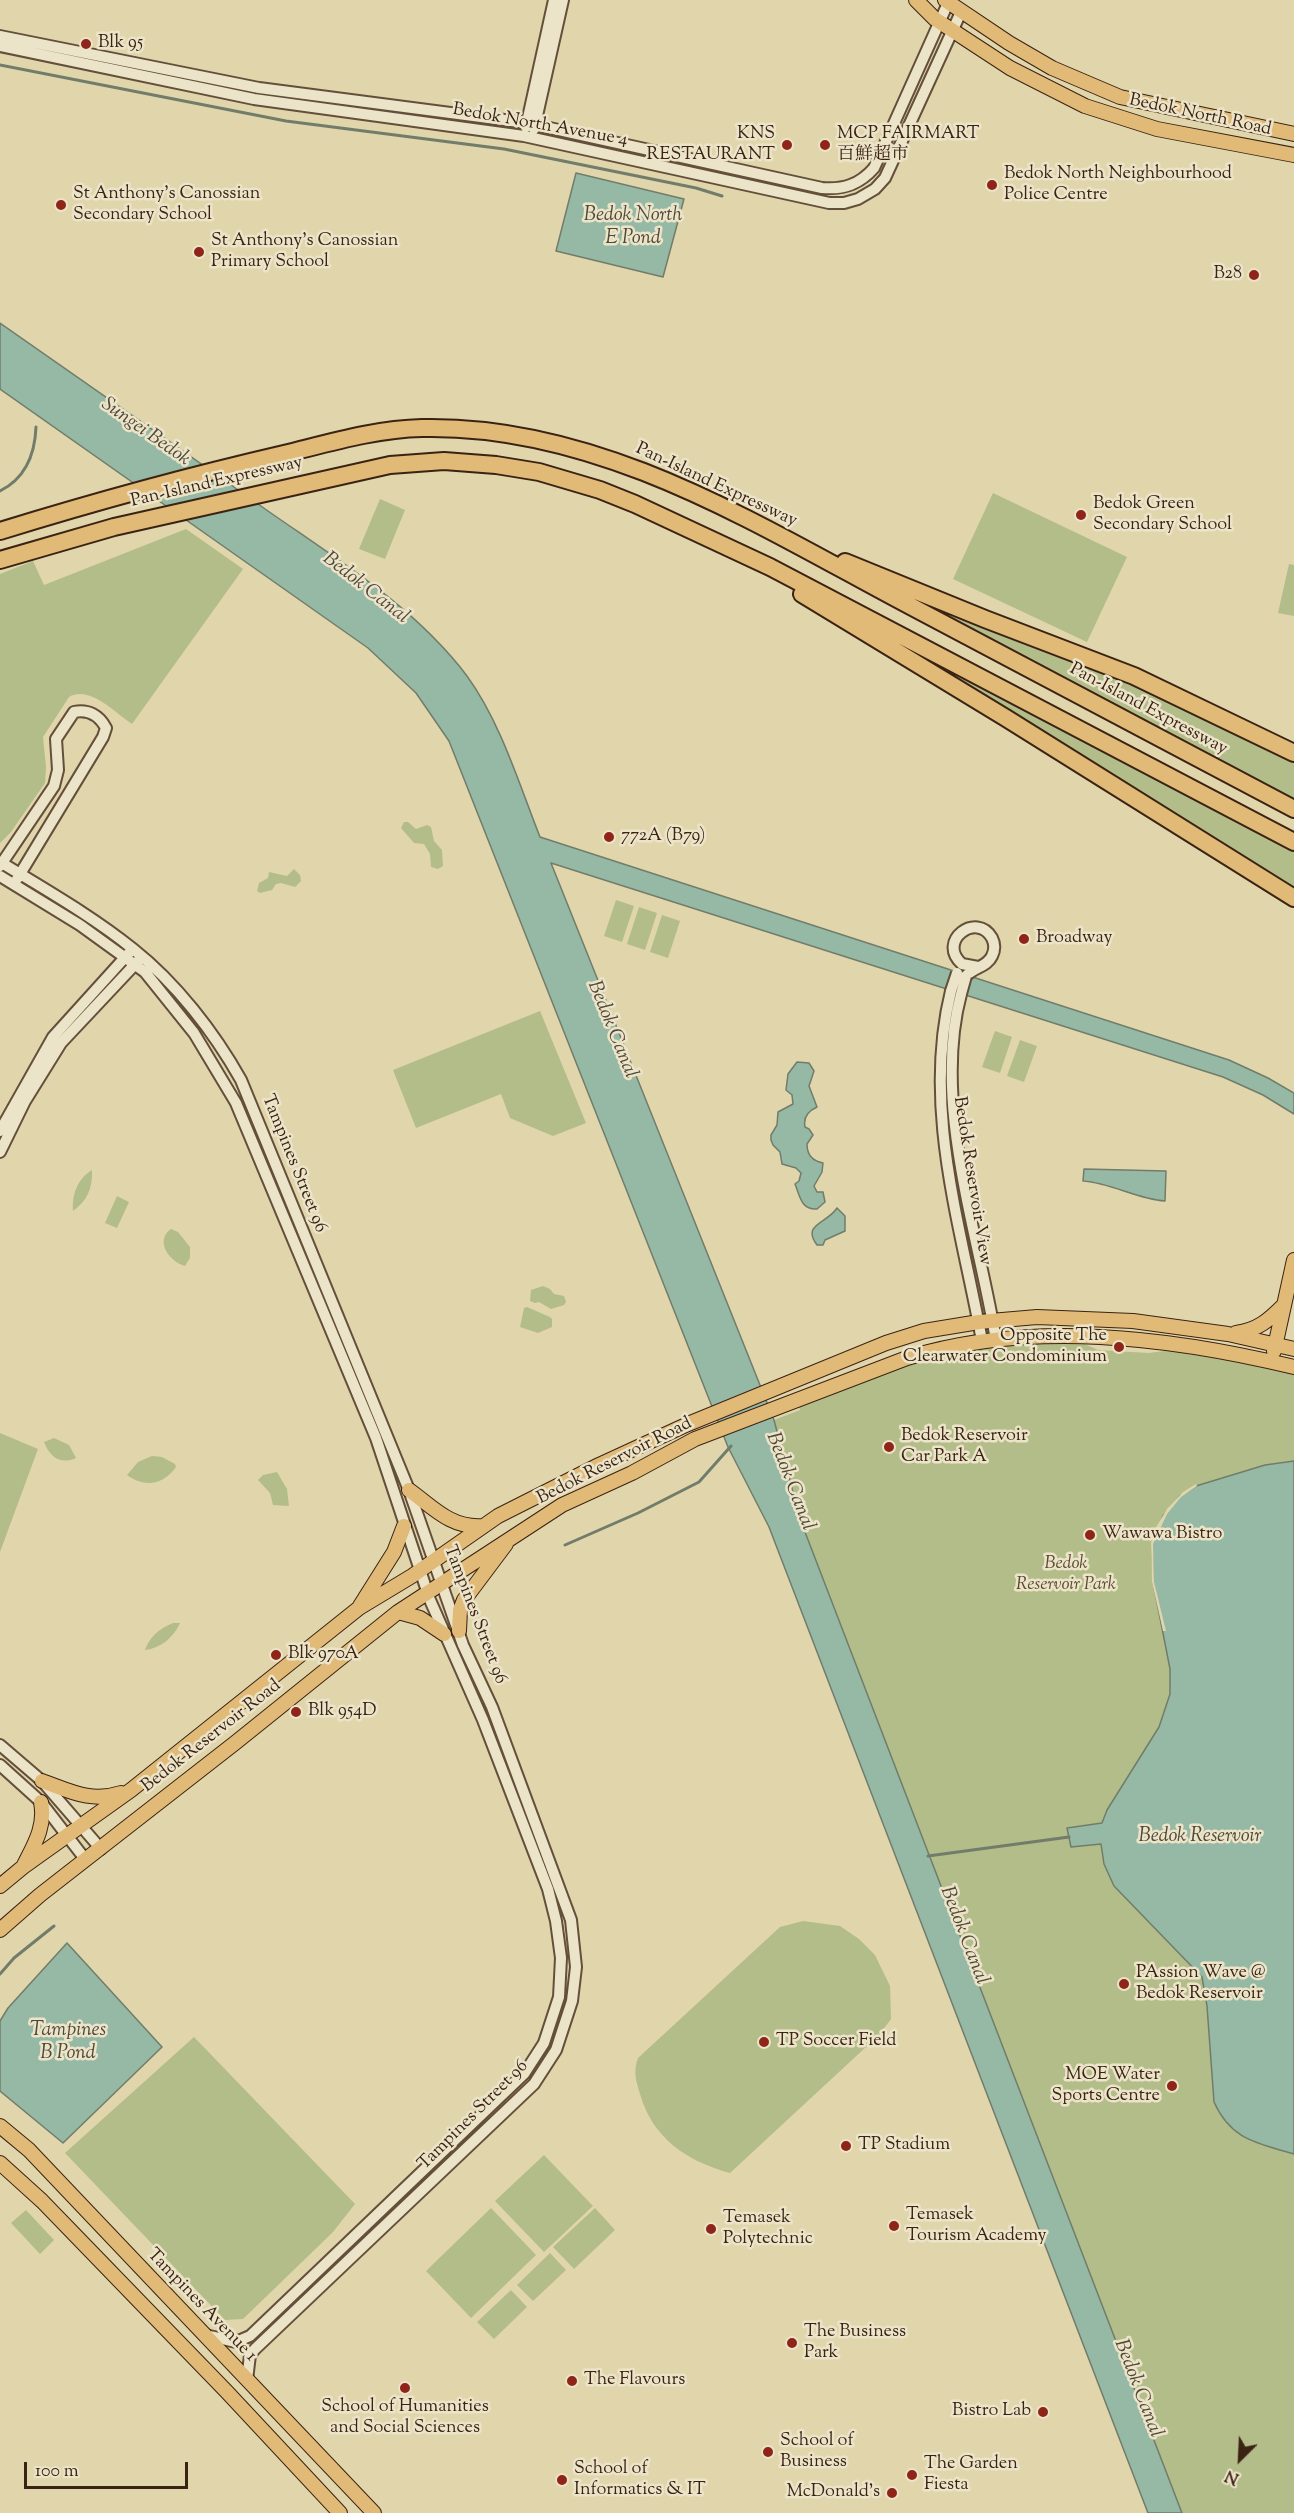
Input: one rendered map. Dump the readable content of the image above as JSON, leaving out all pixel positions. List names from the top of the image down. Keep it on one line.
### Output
{"streets":{"highway":["Pan-Island Expressway"],"main road":["Bedok North Road","Bedok Reservoir Road","Tampines Avenue 1"],"street":["Bedok North Avenue 4","Tampines Street 96","Bedok Reservoir View"]},"crossings":[["Bedok North Road","Bedok North Avenue 4"],["Tampines Street 96","Bedok Reservoir Road"],["Tampines Street 96","Tampines Avenue 1"],["Bedok Reservoir View","Bedok Reservoir Road"]],"water":["Bedok North E Pond","Sungei Bedok","Bedok Canal","Bedok Reservoir","Tampines B Pond"],"parks":["Bedok Reservoir Park"],"places":["Blk 95","KNS RESTAURANT","MCP FAIRMART 百鮮超市","Bedok North Neighbourhood Police Centre","St Anthony's Canossian Secondary School","St Anthony's Canossian Primary School","B28","Bedok Green Secondary School","772A (B79)","Broadway","Opposite The Clearwater Condominium","Bedok Reservoir Car Park A","Wawawa Bistro","Blk 970A","Blk 954D","PAssion Wave @ Bedok Reservoir","TP Soccer Field","MOE Water Sports Centre","TP Stadium","Temasek Tourism Academy","Temasek Polytechnic","The Business Park","The Flavours","School of Humanities and Social Sciences","Bistro Lab","School of Business","The Garden Fiesta","School of Informatics & IT","McDonald's"],"scale_bar":"100 m","north":"bottom left"}
